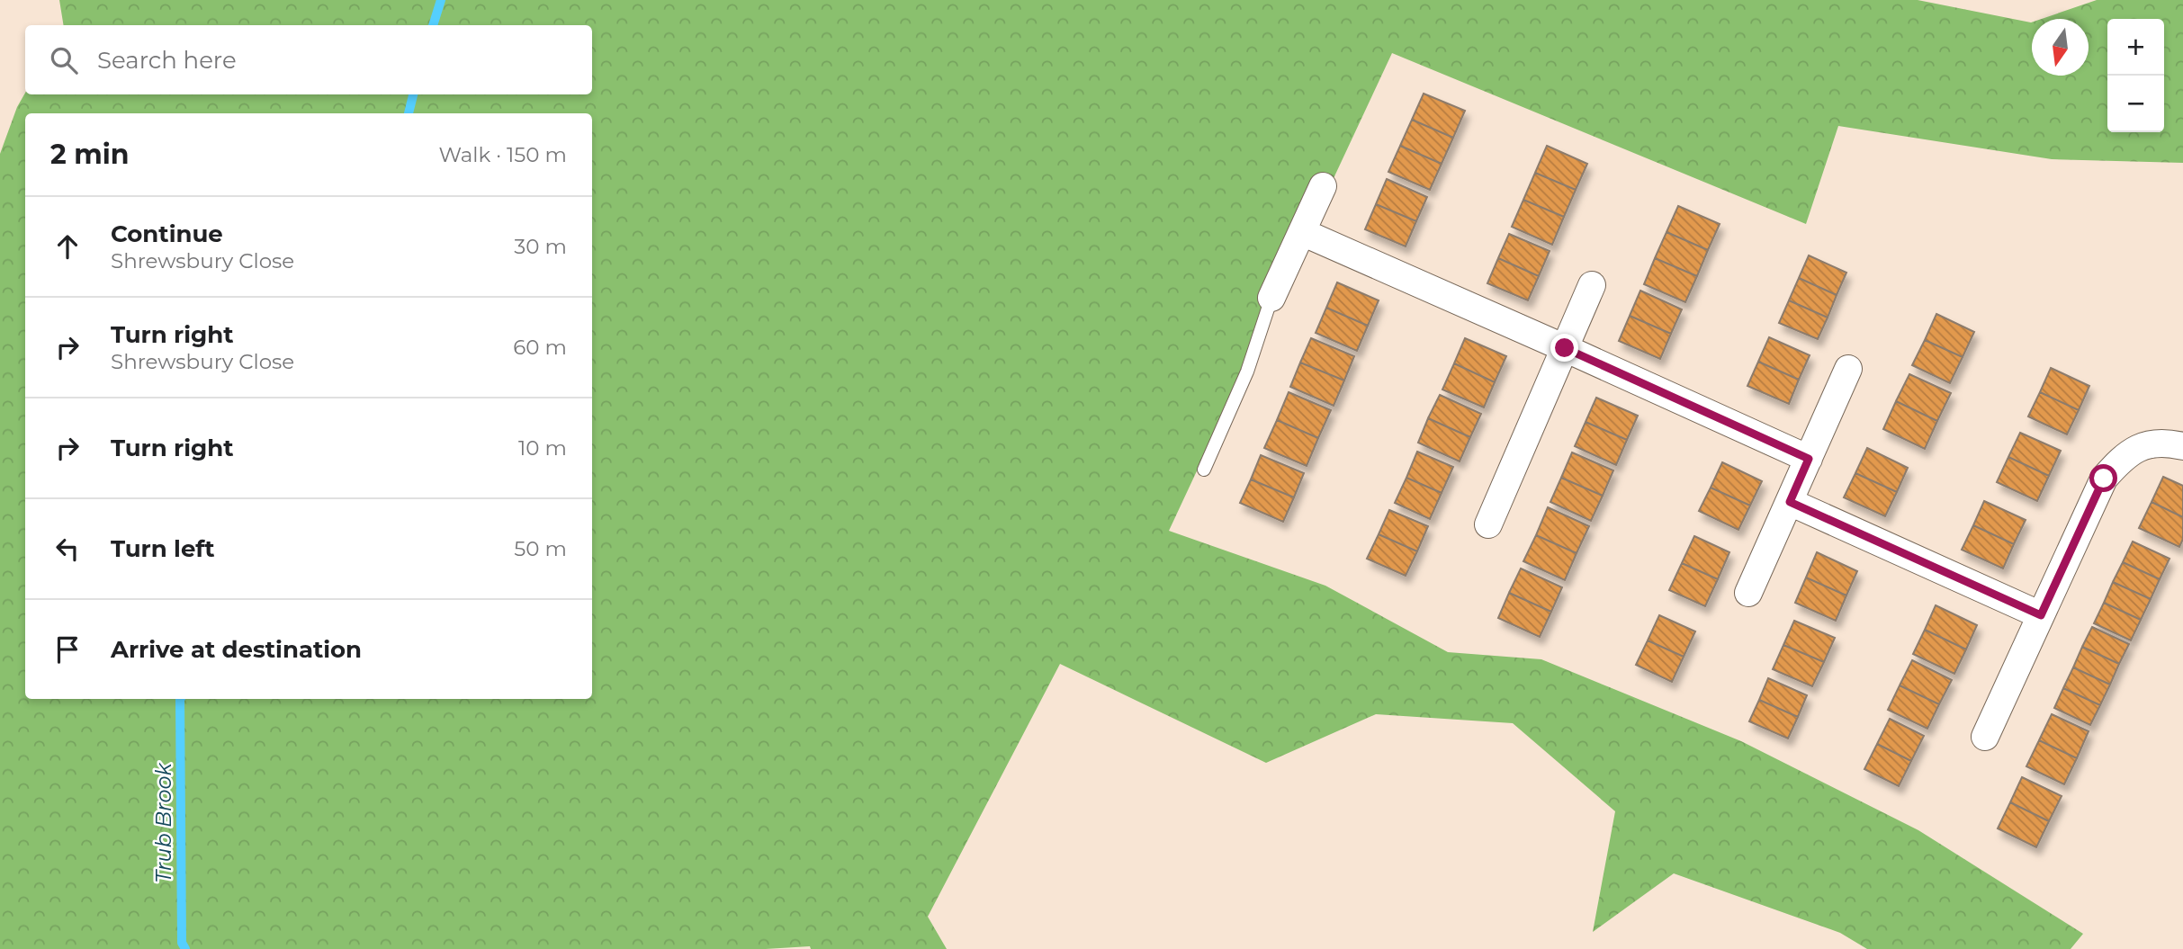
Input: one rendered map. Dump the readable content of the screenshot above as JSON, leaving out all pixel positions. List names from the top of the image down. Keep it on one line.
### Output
{"water":["Trub Brook"],"north":"bottom","page":{"map_buttons":["+","−"],"search":"Search here","heading":["2 min","Walk · 150 m"],"list":[["Continue","Shrewsbury Close","30 m"],["Turn right","Shrewsbury Close","60 m"],["Turn right","10 m"],["Turn left","50 m"],"Arrive at destination"]}}
